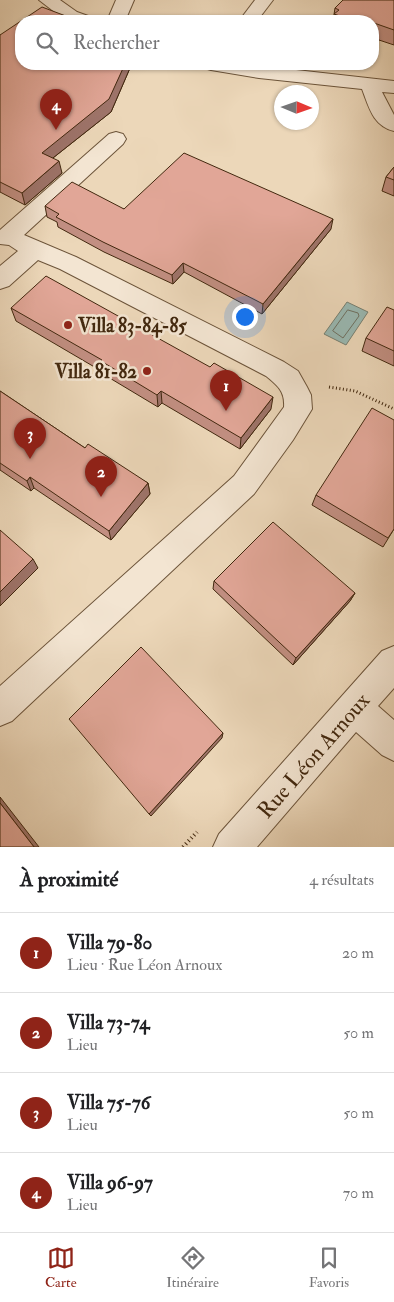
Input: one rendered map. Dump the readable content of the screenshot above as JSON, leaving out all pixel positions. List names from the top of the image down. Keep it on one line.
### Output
{"streets":{"street":["Rue Léon Arnoux"]},"places":["Villa 83-84-85","Villa 81-82"],"north":"right","page":{"search":"Rechercher","pins":["4","1","3","2"],"heading":["À proximité","4 résultats"],"list":[{"mark":"1","name":"Villa 79-80","note":"Lieu · Rue Léon Arnoux","value":"20 m"},{"mark":"2","name":"Villa 73-74","note":"Lieu","value":"50 m"},{"mark":"3","name":"Villa 75-76","note":"Lieu","value":"50 m"},{"mark":"4","name":"Villa 96-97","note":"Lieu","value":"70 m"}],"nav":["Carte","Itinéraire","Favoris"]}}
